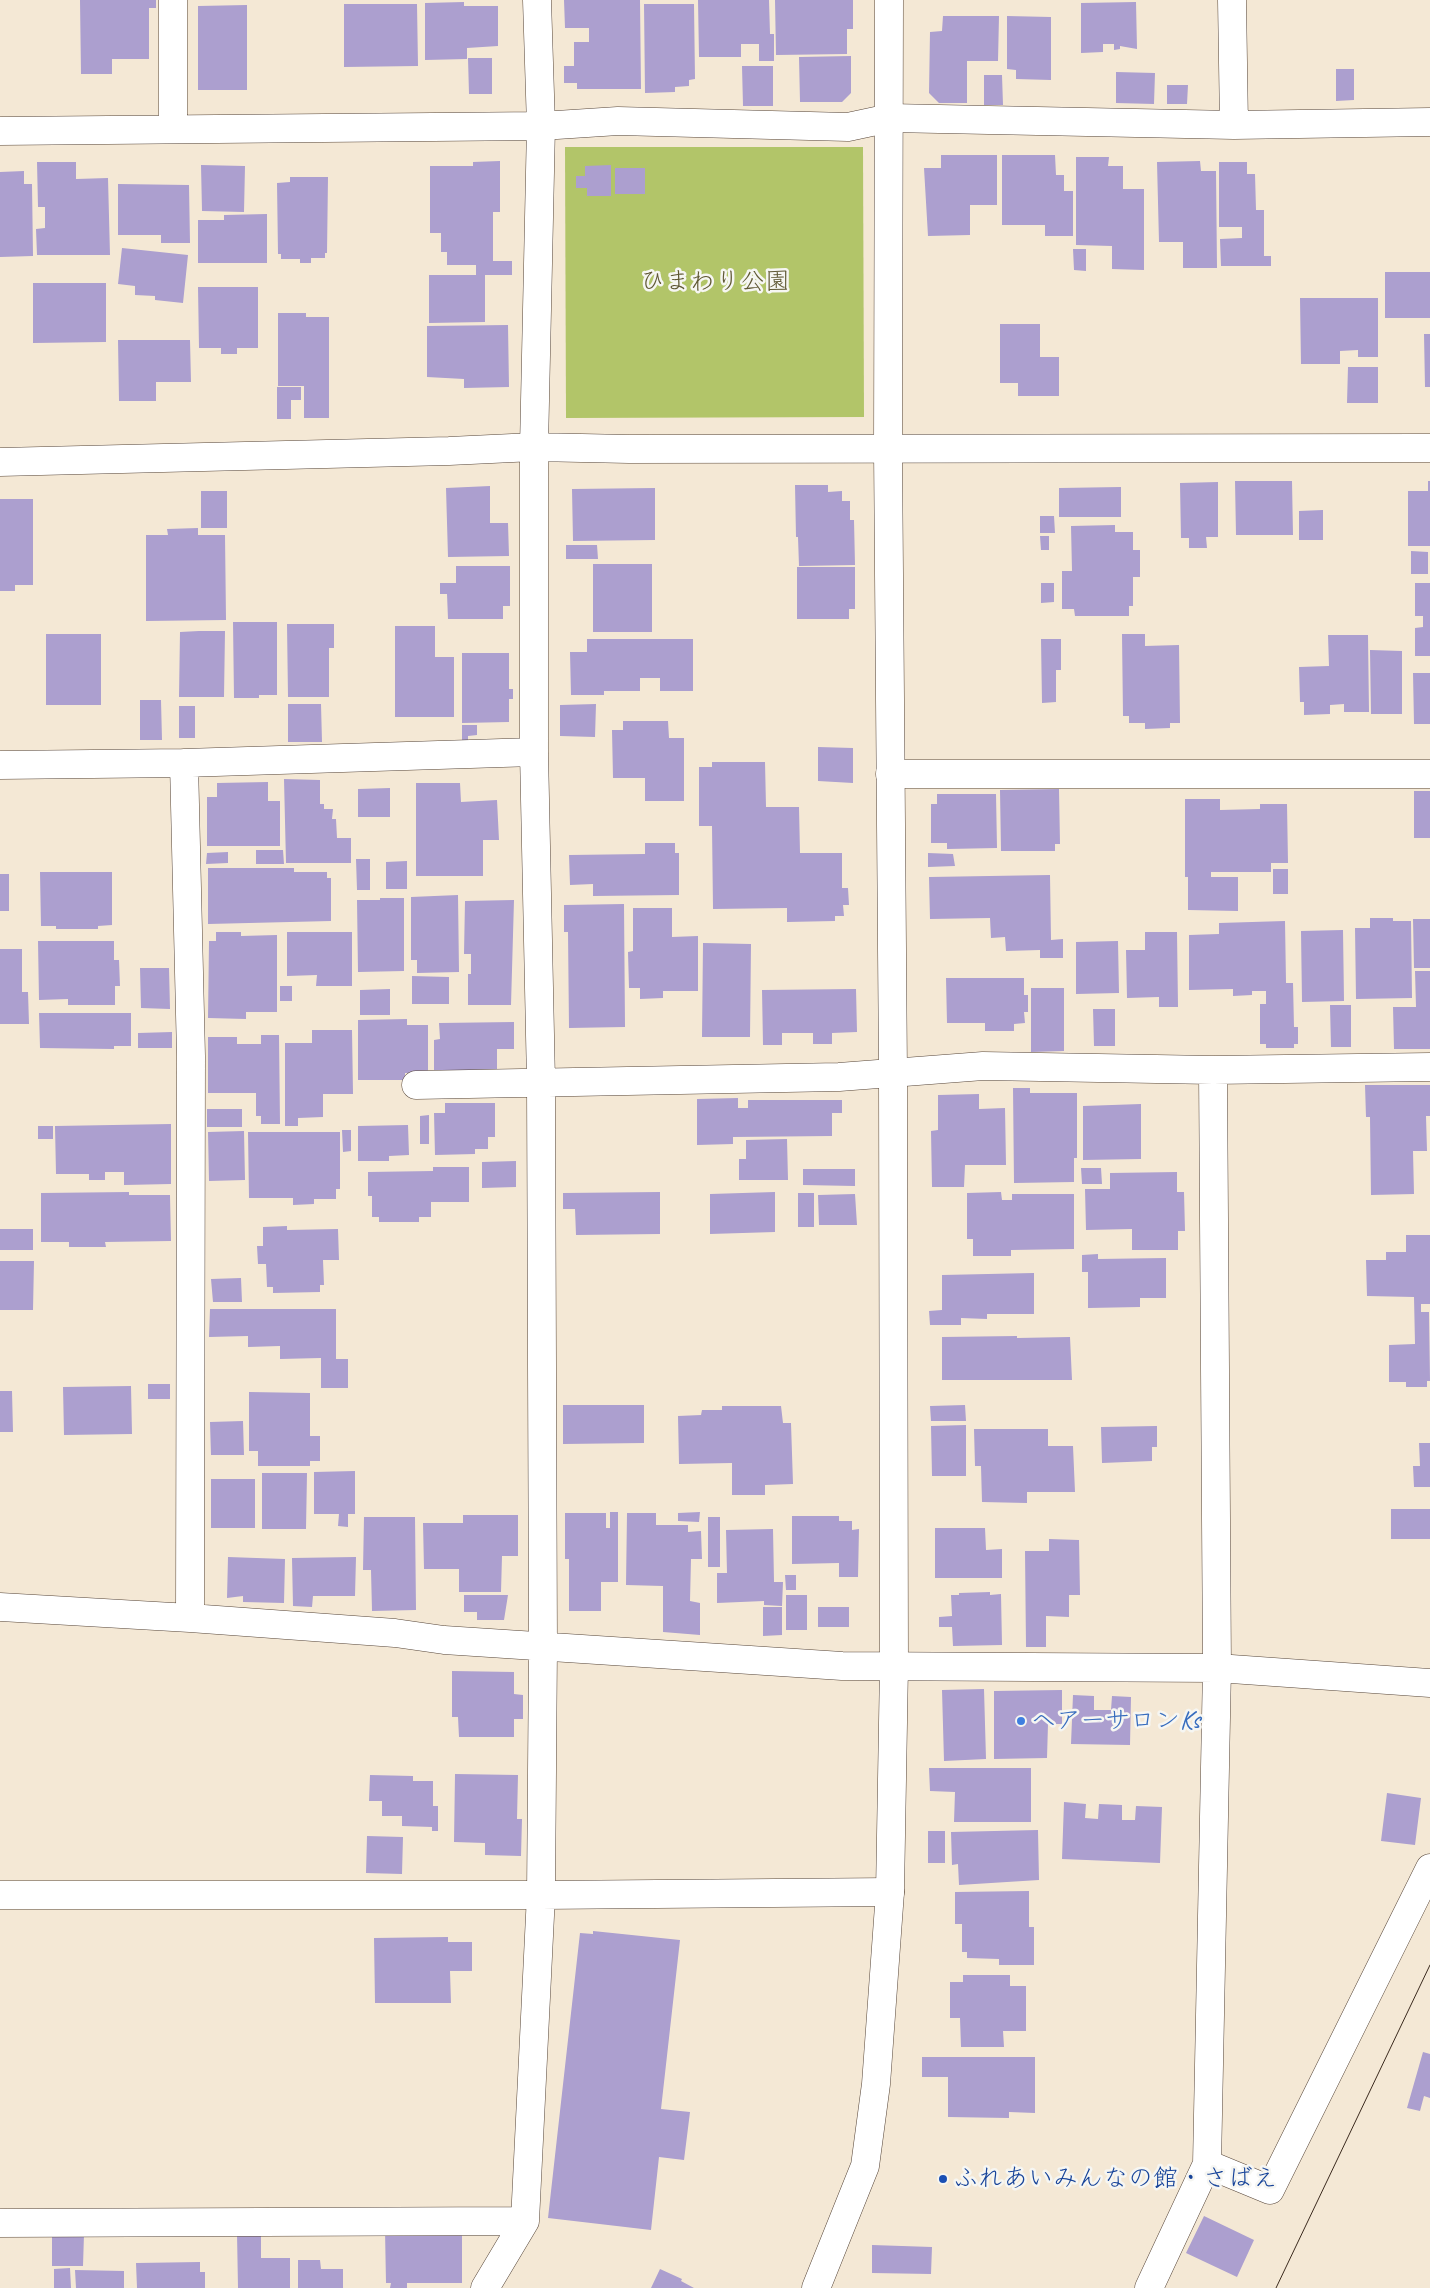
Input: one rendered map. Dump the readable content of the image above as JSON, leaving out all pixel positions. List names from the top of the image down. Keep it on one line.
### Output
{"parks":["ひまわり公園"],"places":["ヘアーサロンKs","ふれあいみんなの館・さばえ"]}
